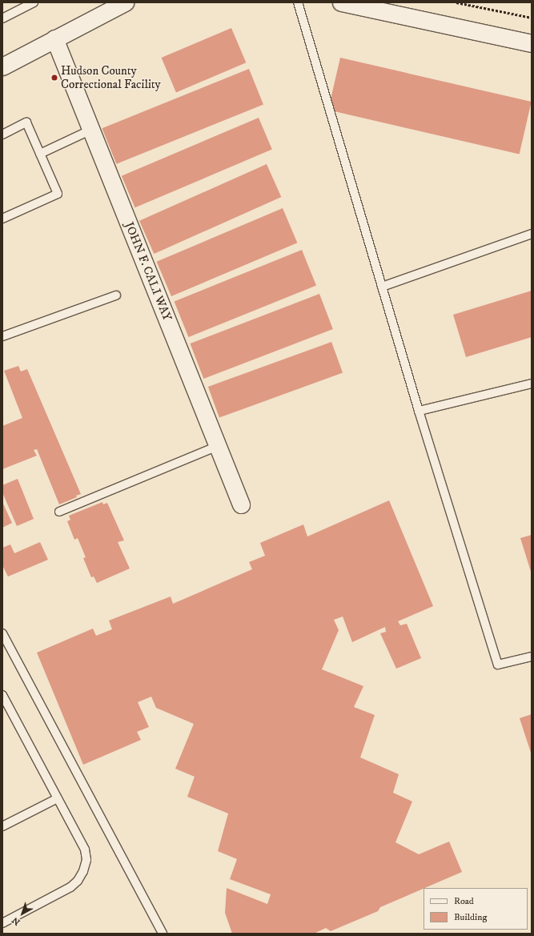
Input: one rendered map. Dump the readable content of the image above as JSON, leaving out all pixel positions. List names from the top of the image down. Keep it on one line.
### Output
{"streets":{"street":["JOHN F. CALI WAY"]},"places":["Hudson County Correctional Facility"],"legend":["Road","Building"],"north":"bottom left"}
